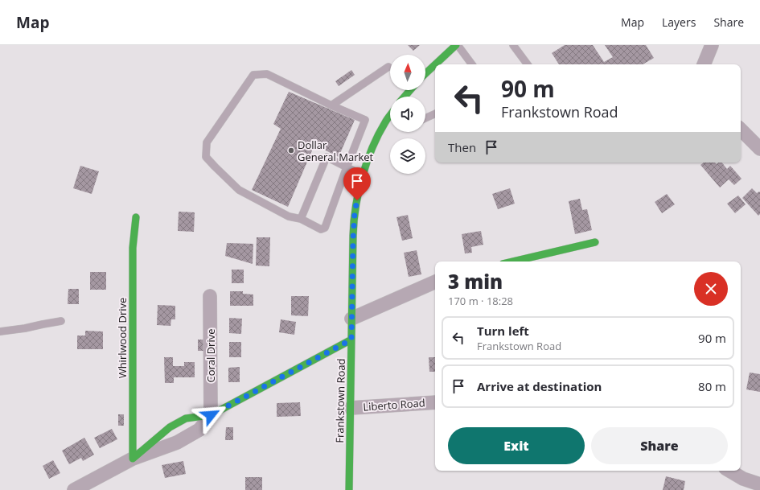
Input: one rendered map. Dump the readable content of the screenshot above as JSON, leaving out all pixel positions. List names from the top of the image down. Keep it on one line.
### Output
{"streets":{"street":["Whirlwood Drive","Coral Drive","Frankstown Road","Liberto Road"]},"crossings":[["Frankstown Road","Liberto Road"]],"places":["Dollar General Market"],"north":"top","page":{"header":"Map","nav":["Map","Layers","Share"],"turn":["90 m","Frankstown Road"],"then":"Then","heading":["3 min","170 m · 18:28"],"list":[{"name":"Turn left","note":"Frankstown Road","value":"90 m"},{"name":"Arrive at destination","value":"80 m"}],"buttons":["Exit","Share"]}}
